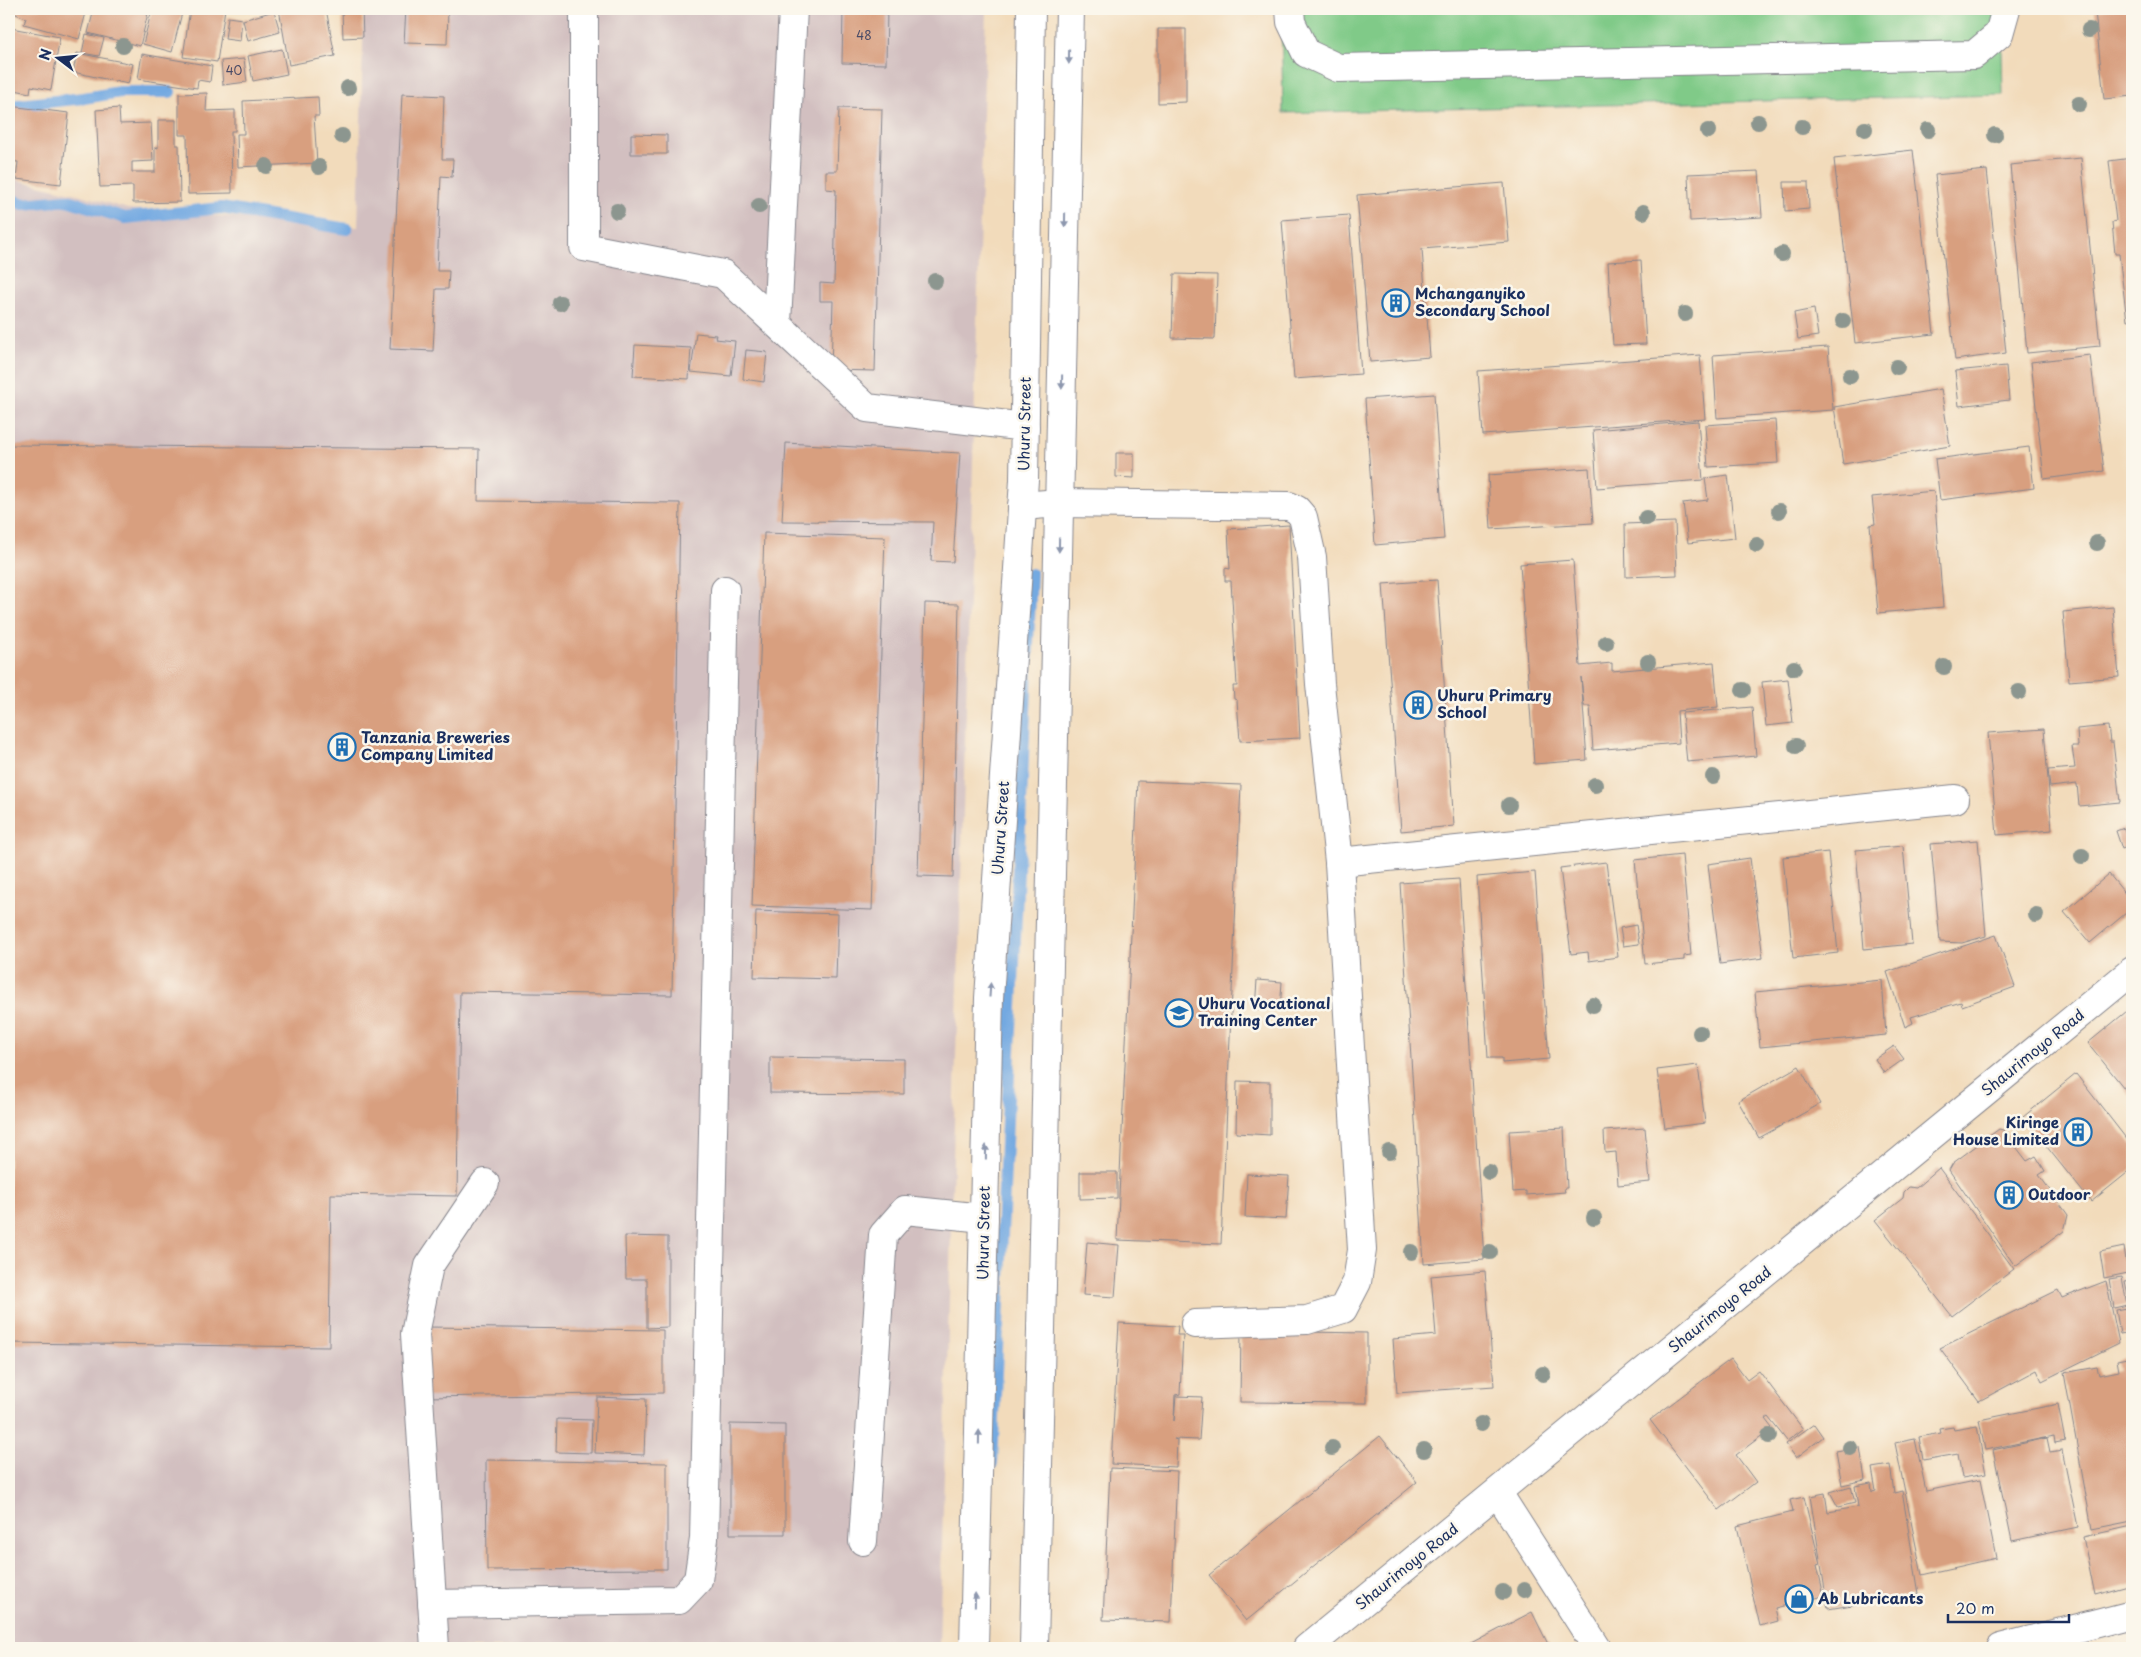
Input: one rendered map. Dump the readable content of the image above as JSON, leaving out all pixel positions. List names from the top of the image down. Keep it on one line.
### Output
{"streets":{"main road":["Uhuru Street","Shaurimoyo Road"]},"places":{"building":["Mchanganyiko Secondary School","Uhuru Primary School","Tanzania Breweries Company Limited","Kiringe House Limited","Outdoor"],"school or university":["Uhuru Vocational Training Center"],"shop":["Ab Lubricants"]},"house_numbers":["48","40"],"scale_bar":"20 m","north":"left"}
